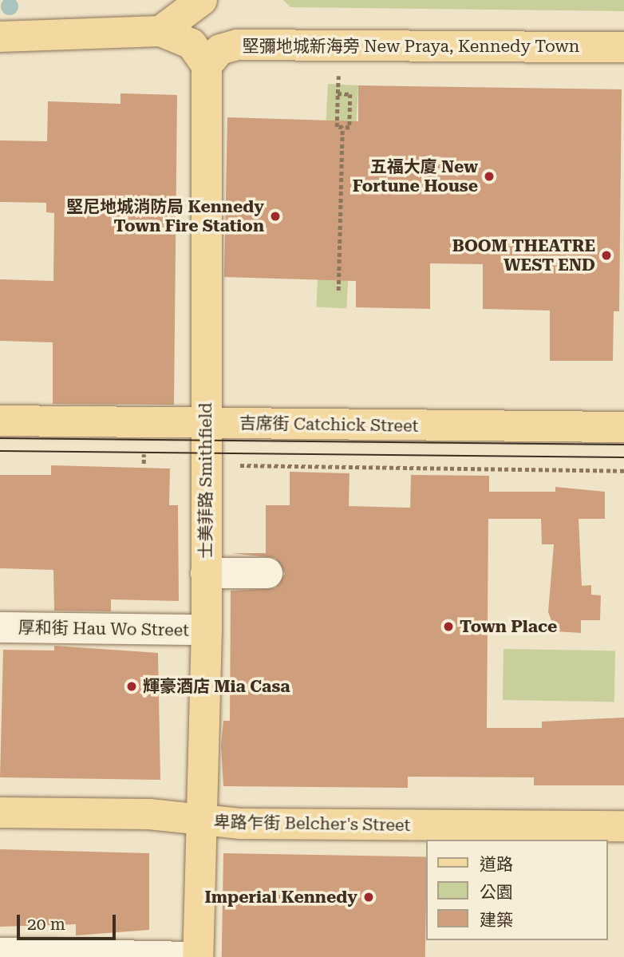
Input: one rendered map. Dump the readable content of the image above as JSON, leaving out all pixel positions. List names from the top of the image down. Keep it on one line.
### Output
{"streets":{"main road":["堅彌地城新海旁 New Praya, Kennedy Town","吉席街 Catchick Street","士美菲路 Smithfield","卑路乍街 Belcher's Street"],"street":["厚和街 Hau Wo Street"]},"crossings":[["堅彌地城新海旁 New Praya, Kennedy Town","士美菲路 Smithfield"],["吉席街 Catchick Street","士美菲路 Smithfield"],["士美菲路 Smithfield","厚和街 Hau Wo Street"],["士美菲路 Smithfield","卑路乍街 Belcher's Street"]],"places":["五福大廈 New Fortune House","堅尼地城消防局 Kennedy Town Fire Station","BOOM THEATRE WEST END","Town Place","輝豪酒店 Mia Casa","Imperial Kennedy"],"legend":["道路","公園","建築"],"scale_bar":"20 m"}
